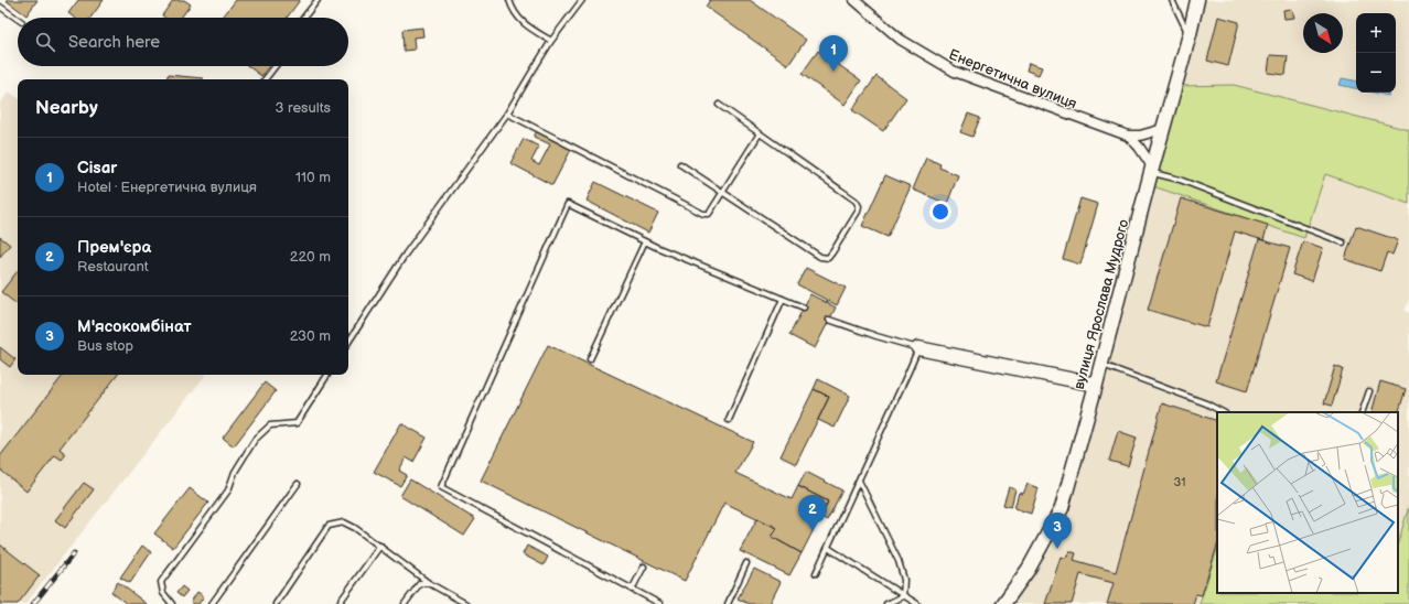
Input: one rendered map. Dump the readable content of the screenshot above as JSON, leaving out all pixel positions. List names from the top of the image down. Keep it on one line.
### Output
{"streets":{"main road":["вулиця Ярослава Мудрого"],"street":["Енергетична вулиця"]},"crossings":[["Енергетична вулиця","вулиця Ярослава Мудрого"]],"house_numbers":["31"],"north":"bottom right","page":{"map_buttons":["+","−"],"search":"Search here","pins":["1","2","3"],"heading":["Nearby","3 results"],"list":[{"mark":"1","name":"Cisar","note":"Hotel · Енергетична вулиця","value":"110 m"},{"mark":"2","name":"Прем'єра","note":"Restaurant","value":"220 m"},{"mark":"3","name":"М'ясокомбінат","note":"Bus stop","value":"230 m"}]}}
